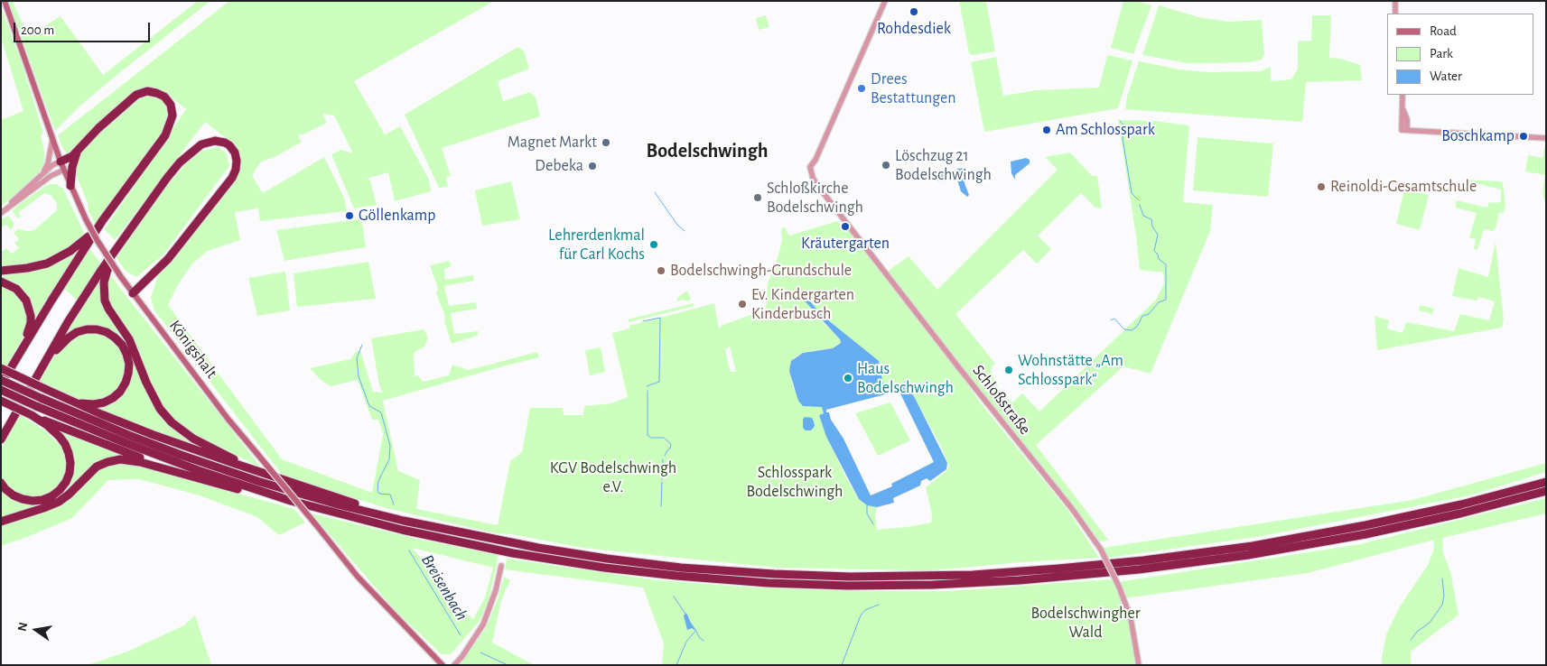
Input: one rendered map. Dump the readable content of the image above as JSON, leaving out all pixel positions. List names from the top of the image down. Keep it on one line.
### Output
{"streets":{"main road":["Königshalt"],"street":["Schloßstraße"]},"districts":["Bodelschwingh"],"water":["Breisenbach"],"parks":["KGV Bodelschwingh e.V.","Schlosspark Bodelschwingh","Bodelschwingher Wald"],"places":["Rohdesdiek","Drees Bestattungen","Am Schlosspark","Boschkamp","Magnet Markt","Löschzug 21 Bodelschwingh","Debeka","Reinoldi-Gesamtschule","Schloßkirche Bodelschwingh","Göllenkamp","Kräutergarten","Lehrerdenkmal für Carl Kochs","Bodelschwingh-Grundschule","Ev. Kindergarten Kinderbusch","Wohnstätte „Am Schlosspark“","Haus Bodelschwingh"],"legend":["Road","Park","Water"],"scale_bar":"200 m","north":"left"}
